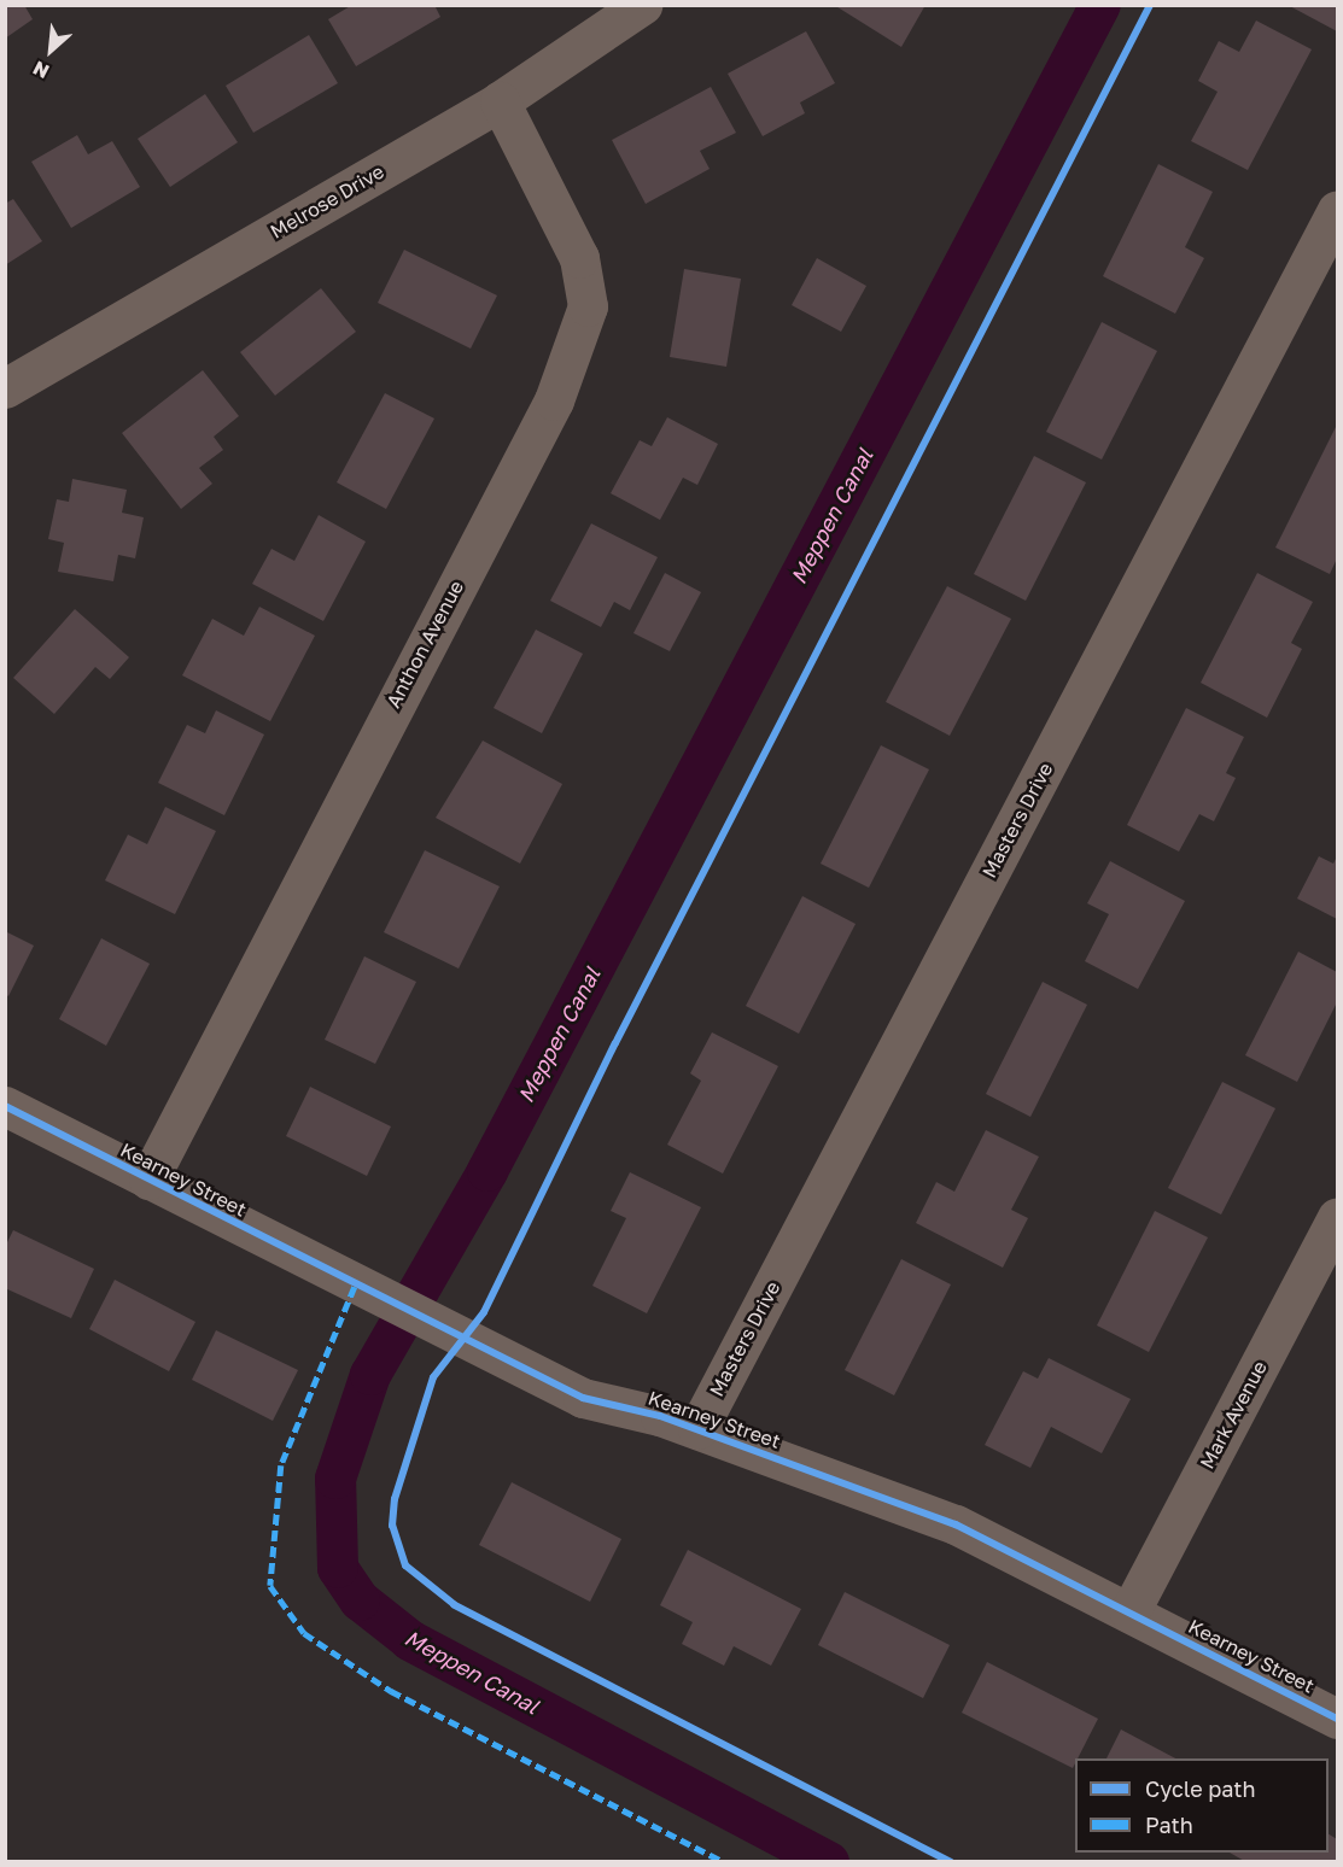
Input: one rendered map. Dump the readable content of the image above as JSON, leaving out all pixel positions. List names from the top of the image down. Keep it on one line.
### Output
{"streets":{"street":["Melrose Drive","Anthon Avenue","Masters Drive","Kearney Street","Mark Avenue"]},"crossings":[["Melrose Drive","Anthon Avenue"],["Anthon Avenue","Kearney Street"],["Masters Drive","Kearney Street"],["Kearney Street","Mark Avenue"]],"water":["Meppen Canal"],"legend":["Cycle path","Path"],"north":"bottom left"}
